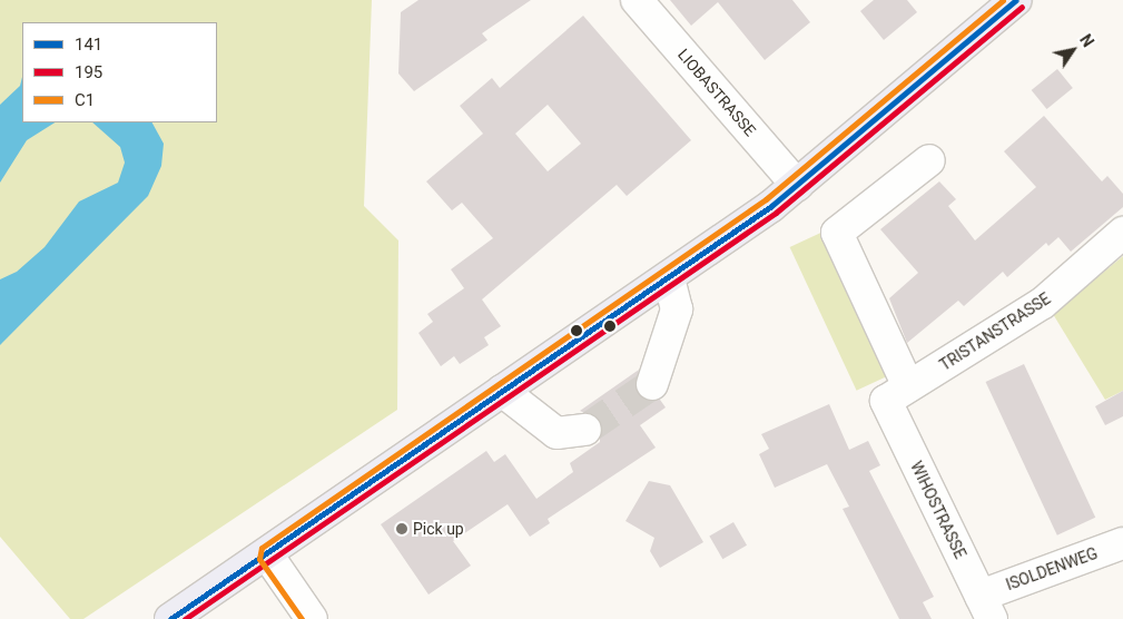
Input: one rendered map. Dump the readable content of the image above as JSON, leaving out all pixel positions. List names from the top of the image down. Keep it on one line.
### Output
{"streets":{"street":["LIOBASTRASSE","TRISTANSTRASSE","WIHOSTRASSE","ISOLDENWEG"]},"crossings":[["TRISTANSTRASSE","WIHOSTRASSE"],["WIHOSTRASSE","ISOLDENWEG"]],"places":["Pick up"],"lines":["transit line 141","transit line C1","transit line 195"],"legend":["141","195","C1"],"north":"top right"}
